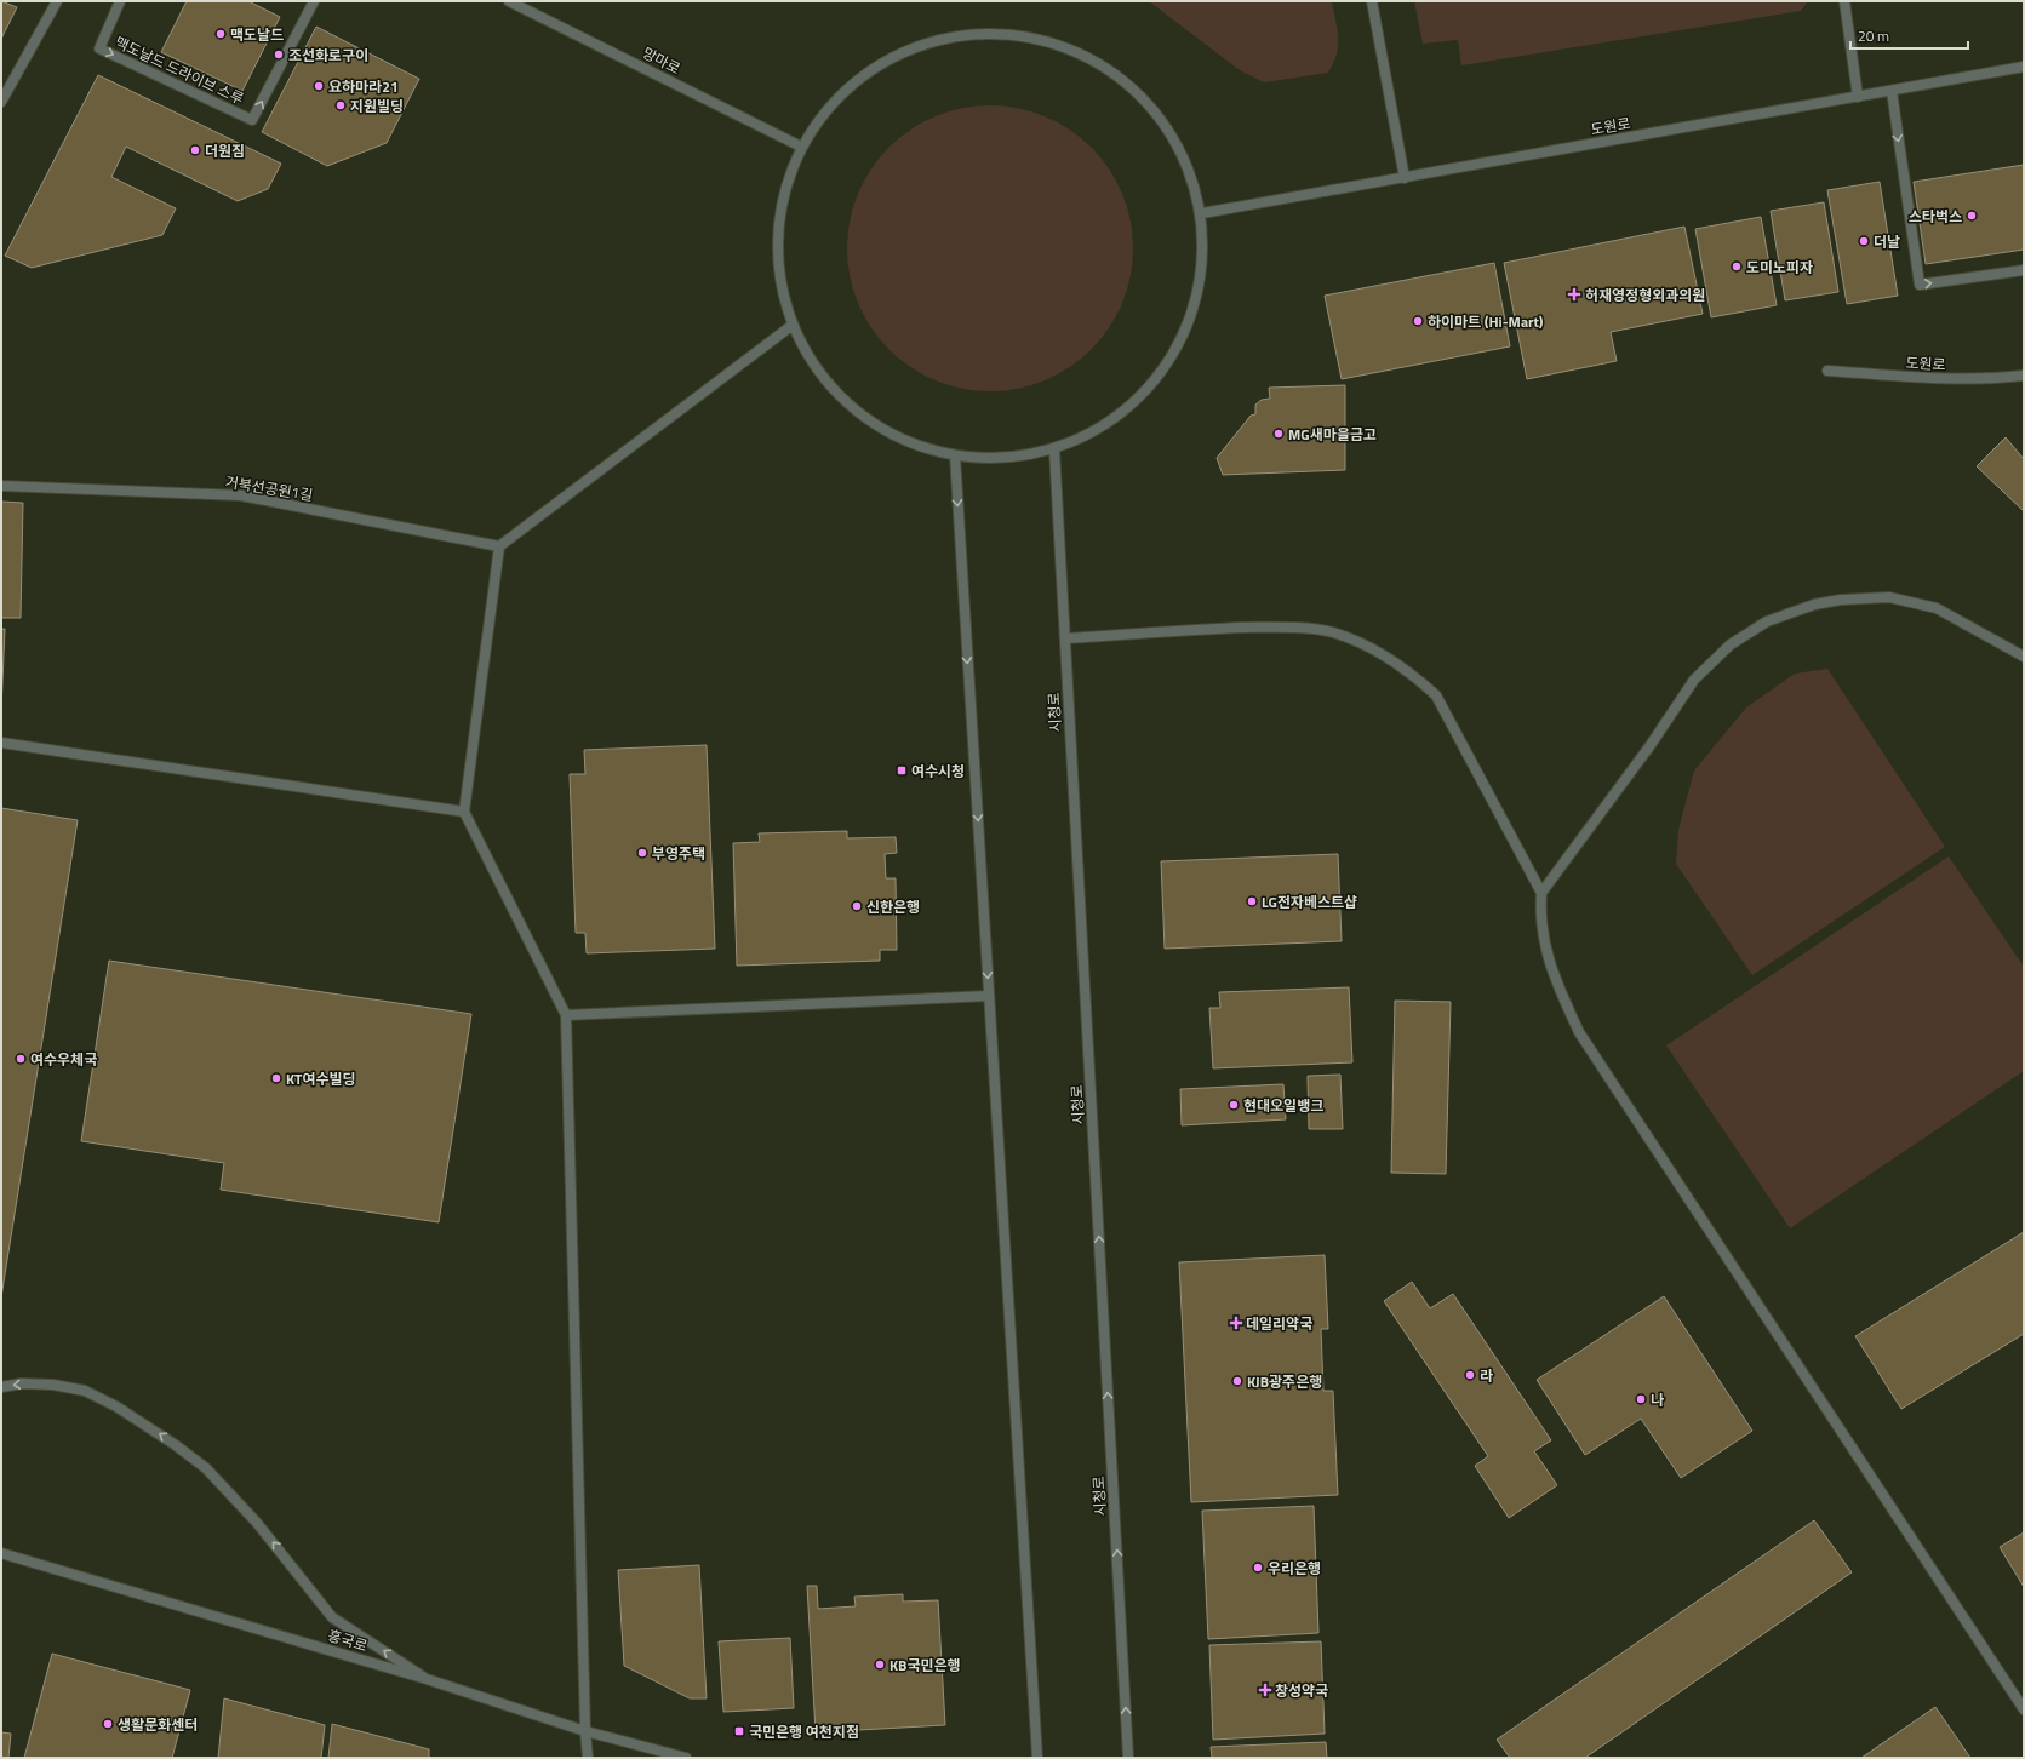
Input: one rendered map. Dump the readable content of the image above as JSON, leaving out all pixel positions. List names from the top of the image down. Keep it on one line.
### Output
{"streets":{"street":["망마로","맥도날드 드라이브 스루","도원로","거북선공원1길","시청로","흥국로"]},"one_way":["시청로"],"places":{"other":["맥도날드","조선화로구이","요하마라21","지원빌딩","더원짐","스타벅스","더날","도미노피자","하이마트 (Hi-Mart)","MG새마을금고","부영주택","LG전자베스트샵","신한은행","여수우체국","KT여수빌딩","현대오일뱅크","라","KJB광주은행","나","우리은행","KB국민은행","생활문화센터"],"health":["허재영정형외과의원","데일리약국","창성약국"],"transit":["여수시청","국민은행 여천지점"]},"scale_bar":"20 m"}
